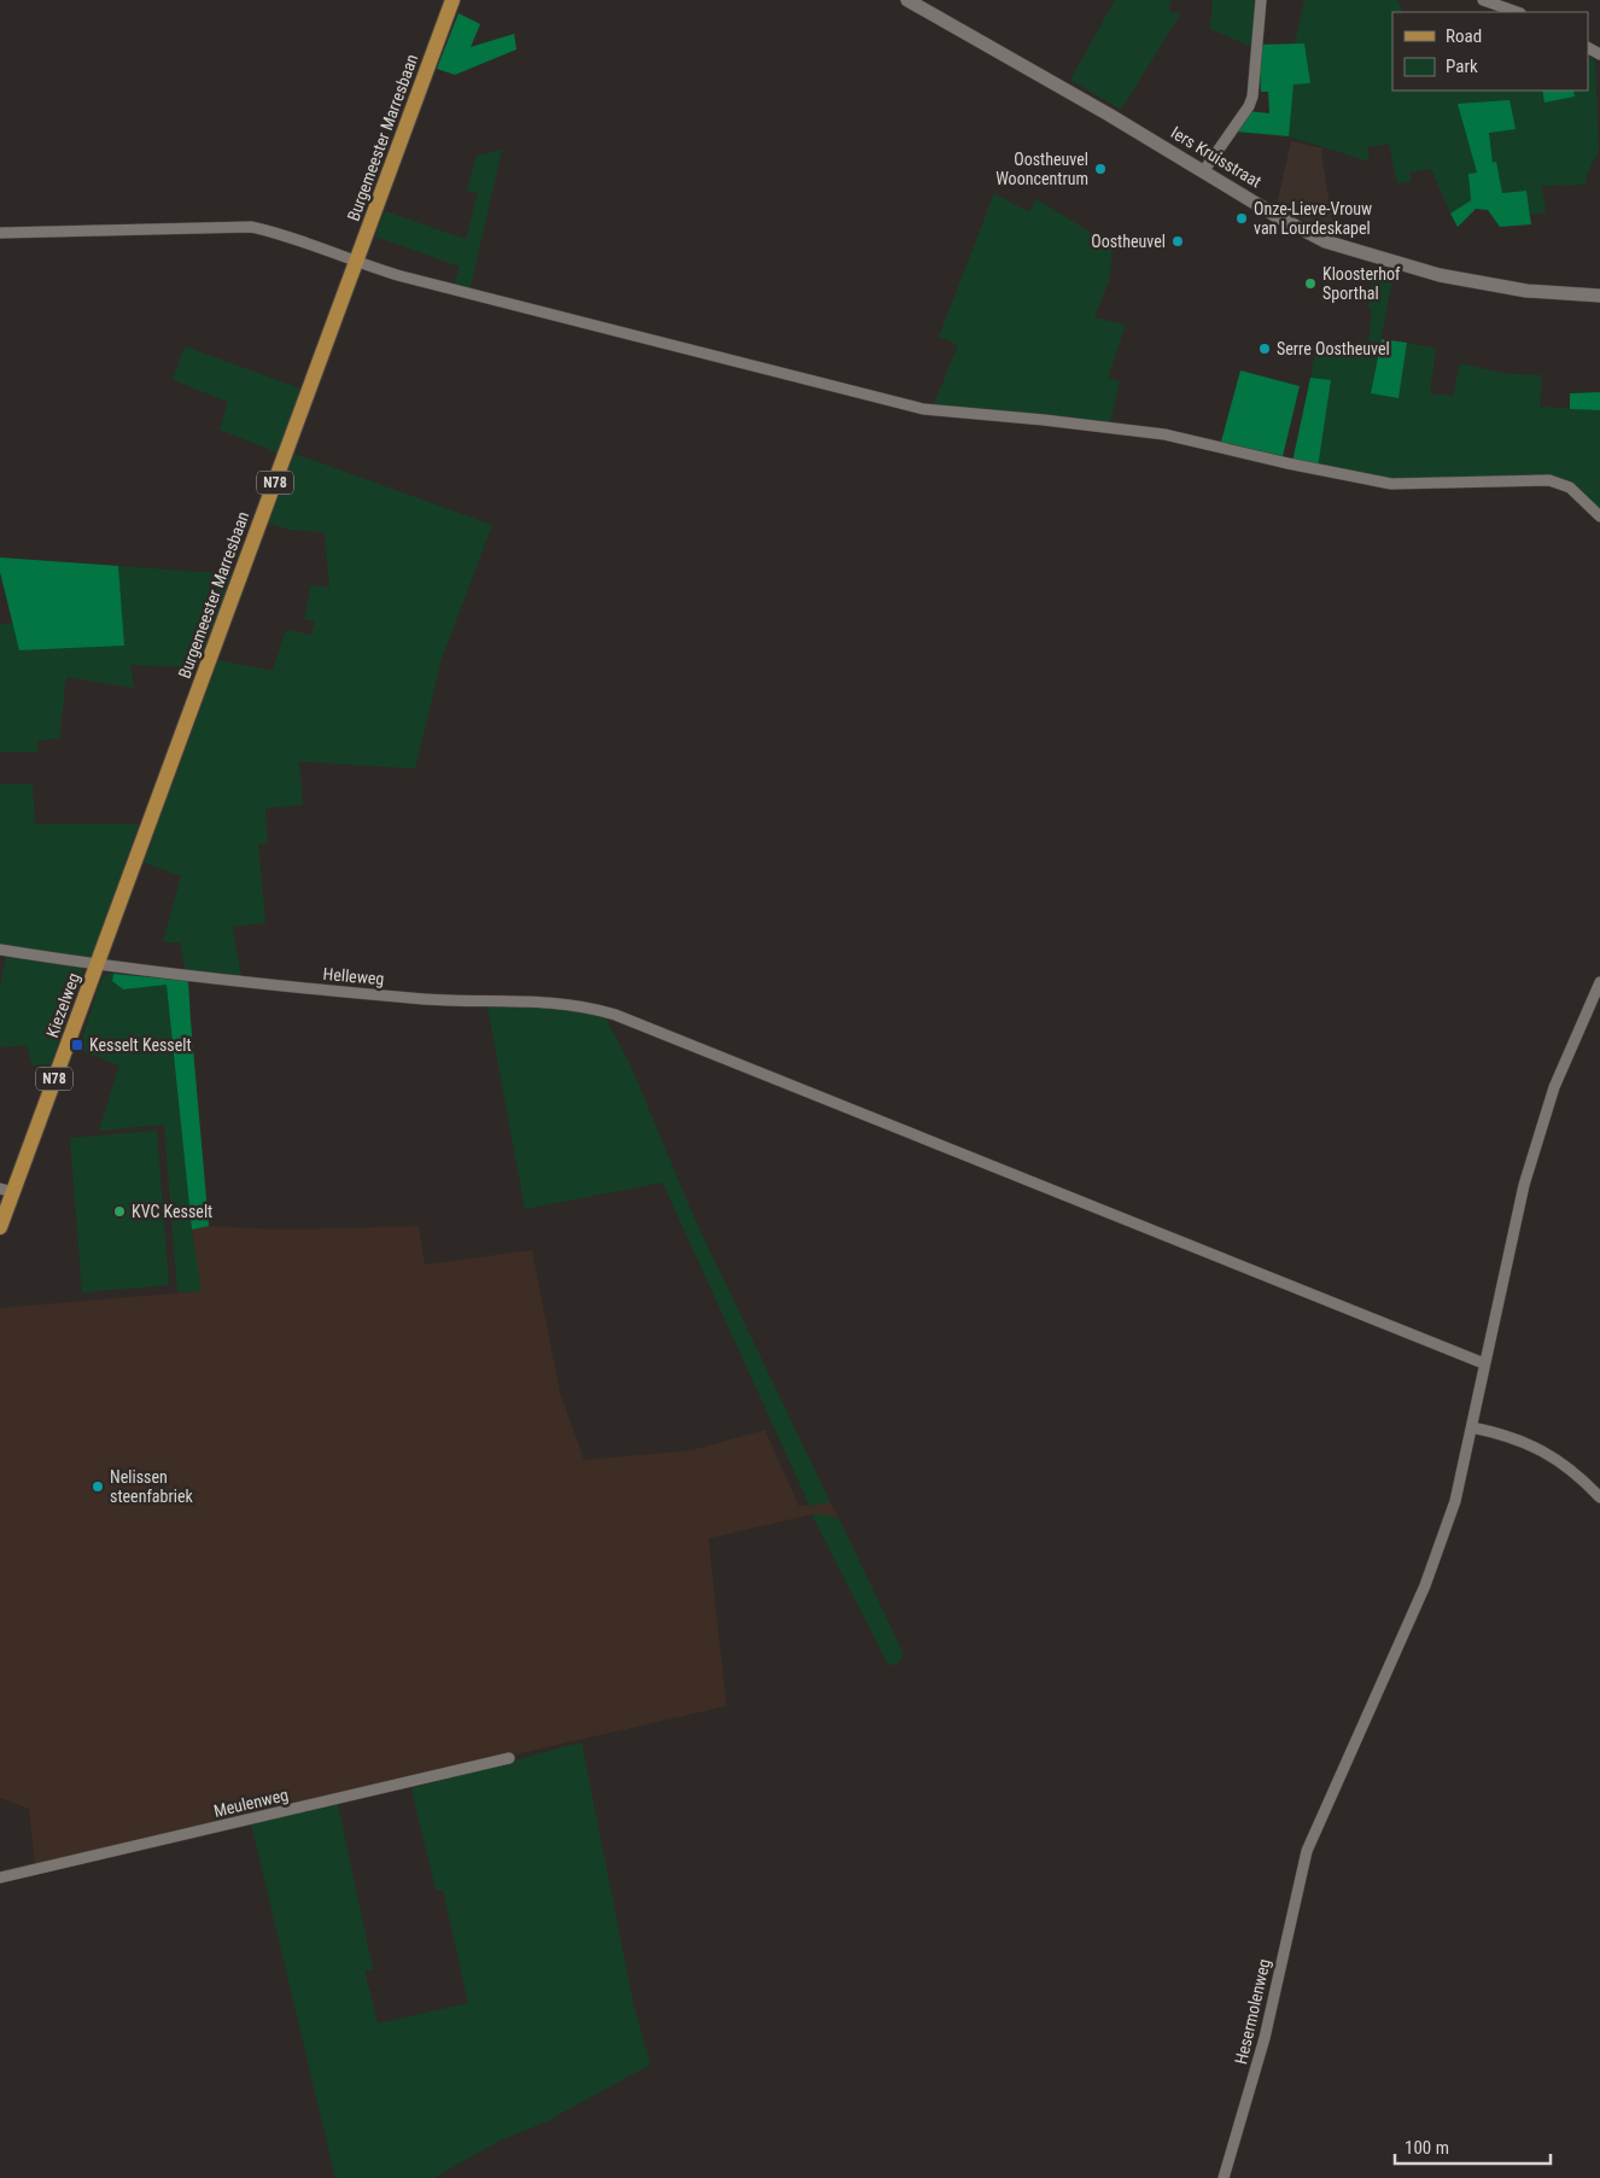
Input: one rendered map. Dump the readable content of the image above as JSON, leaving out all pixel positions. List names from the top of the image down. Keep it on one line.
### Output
{"streets":{"main road":["Burgemeester Marresbaan","N78","Kiezelweg"],"street":["Iers Kruisstraat","Helleweg","Meulenweg","Hesermolenweg"]},"crossings":[["Burgemeester Marresbaan","Helleweg"],["Burgemeester Marresbaan","Kiezelweg"],["Helleweg","Kiezelweg"],["Helleweg","Hesermolenweg"]],"places":{"other":["Oostheuvel Wooncentrum","Onze-Lieve-Vrouw van Lourdeskapel","Oostheuvel","Kloosterhof Sporthal","Serre Oostheuvel","KVC Kesselt","Nelissen steenfabriek"],"transit":["Kesselt Kesselt"]},"legend":["Road","Park"],"scale_bar":"100 m"}
